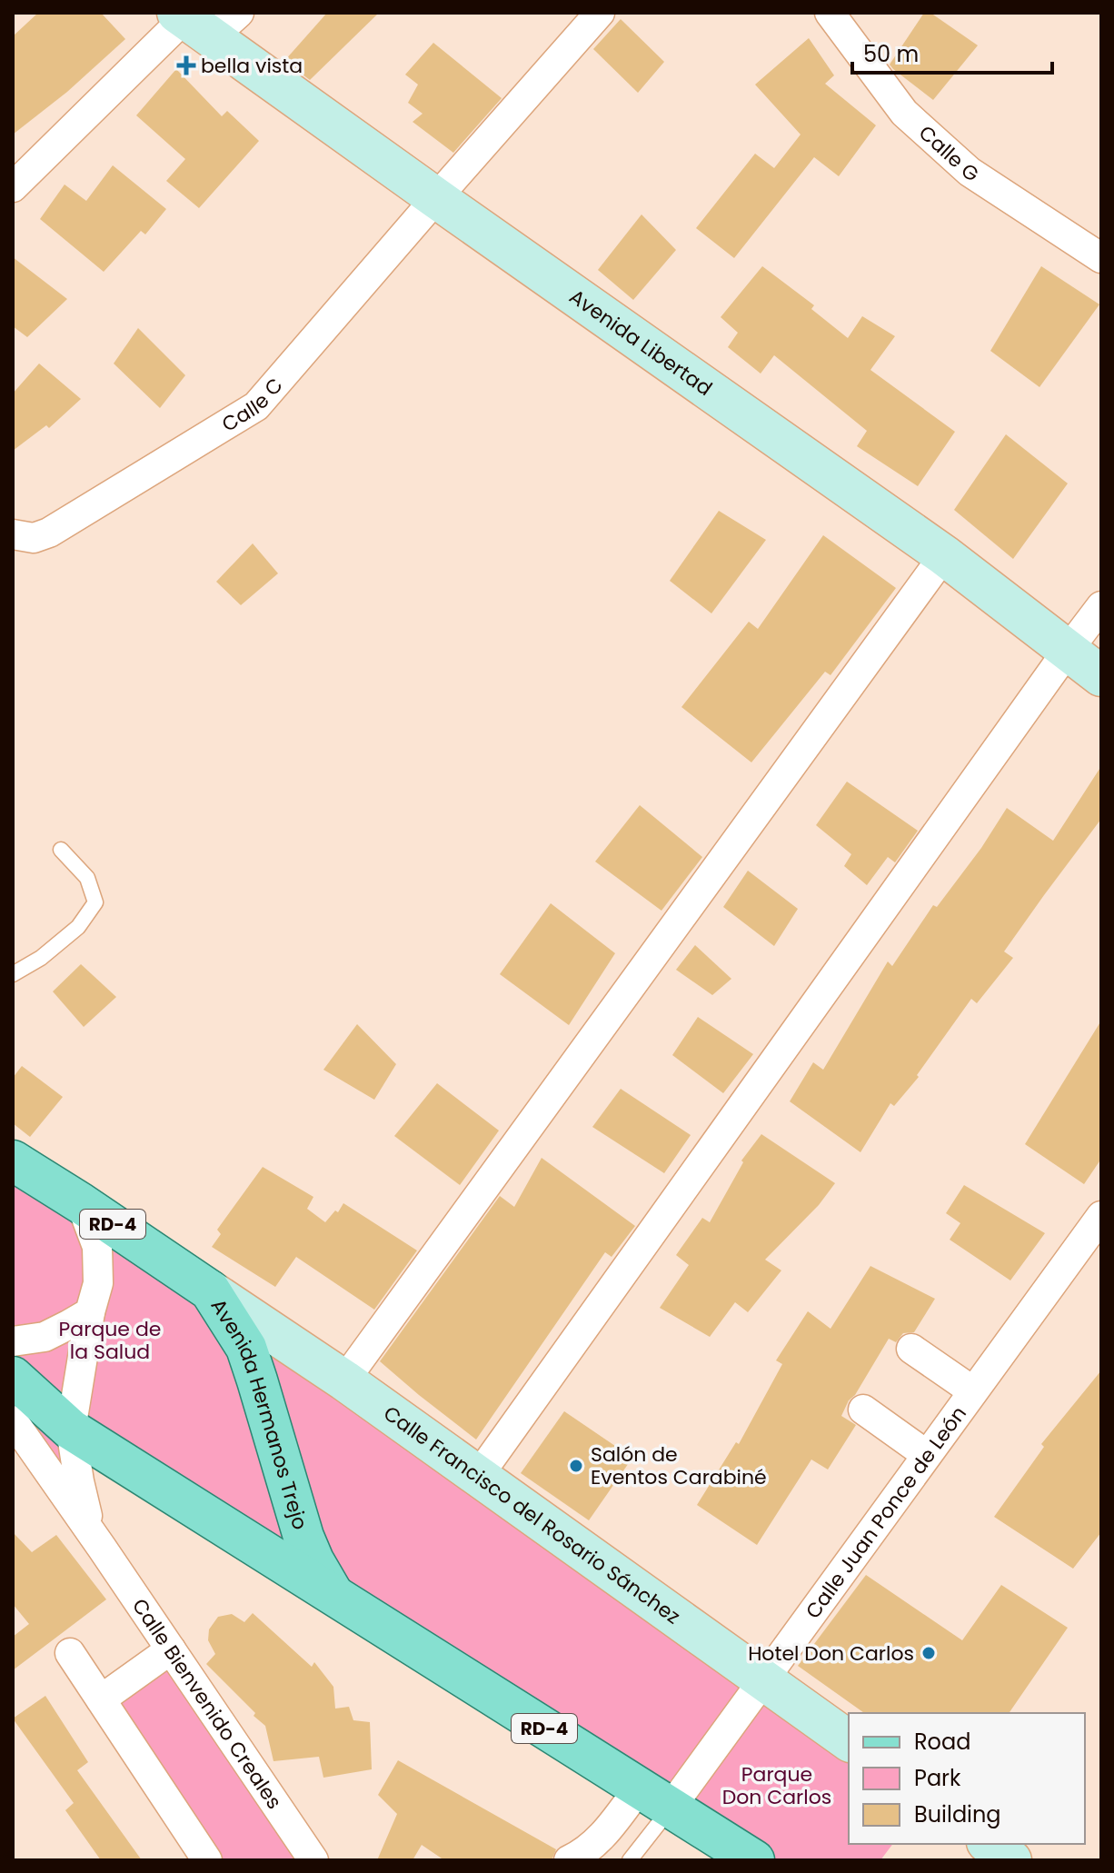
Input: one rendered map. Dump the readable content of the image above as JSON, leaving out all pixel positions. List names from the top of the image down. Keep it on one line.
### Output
{"streets":{"main road":["RD-4","Avenida Hermanos Trejo"],"street":["Calle G","Avenida Libertad","Calle C","Calle Juan Ponce de León","Calle Francisco del Rosario Sánchez","Calle Bienvenido Creales"]},"crossings":[["Avenida Libertad","Calle C"],["Avenida Hermanos Trejo","Calle Juan Ponce de León"],["Avenida Hermanos Trejo","Calle Francisco del Rosario Sánchez"],["Avenida Hermanos Trejo","Calle Bienvenido Creales"],["Calle Juan Ponce de León","Calle Francisco del Rosario Sánchez"]],"parks":["Parque de la Salud","Parque Don Carlos"],"places":{"health":["bella vista"],"other":["Salón de Eventos Carabiné","Hotel Don Carlos"]},"legend":["Road","Park","Building"],"scale_bar":"50 m"}
